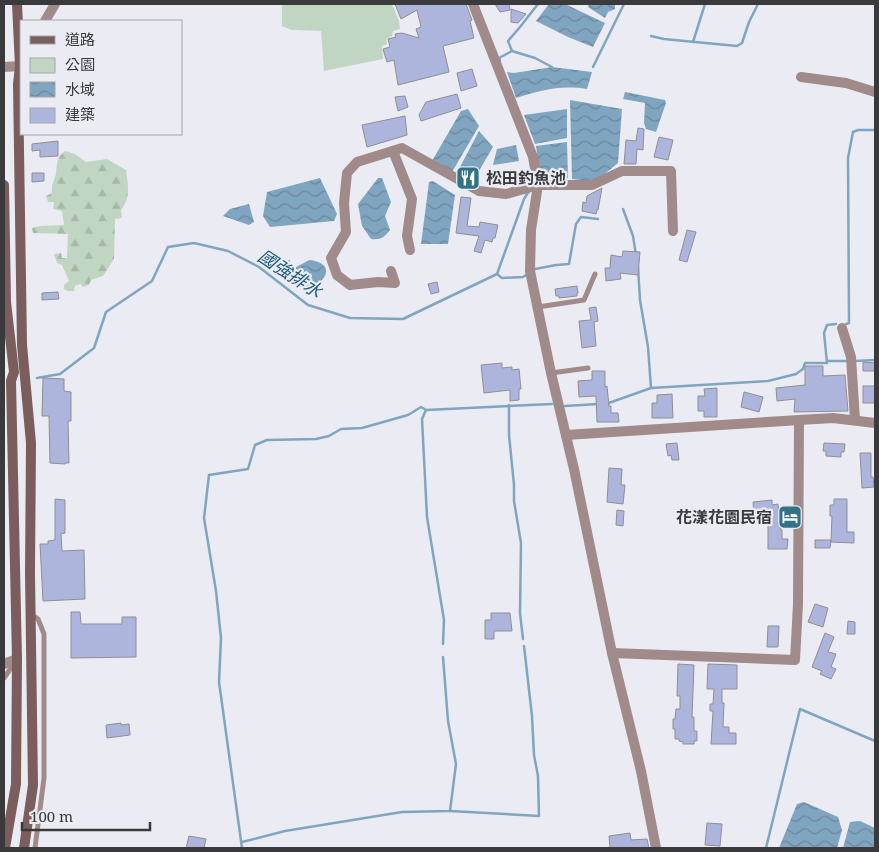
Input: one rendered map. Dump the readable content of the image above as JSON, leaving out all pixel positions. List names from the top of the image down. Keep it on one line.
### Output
{"water":["國強排水"],"places":{"restaurant":["松田釣魚池"],"hotel":["花漾花園民宿"]},"legend":["道路","公園","水域","建築"],"scale_bar":"100 m"}
